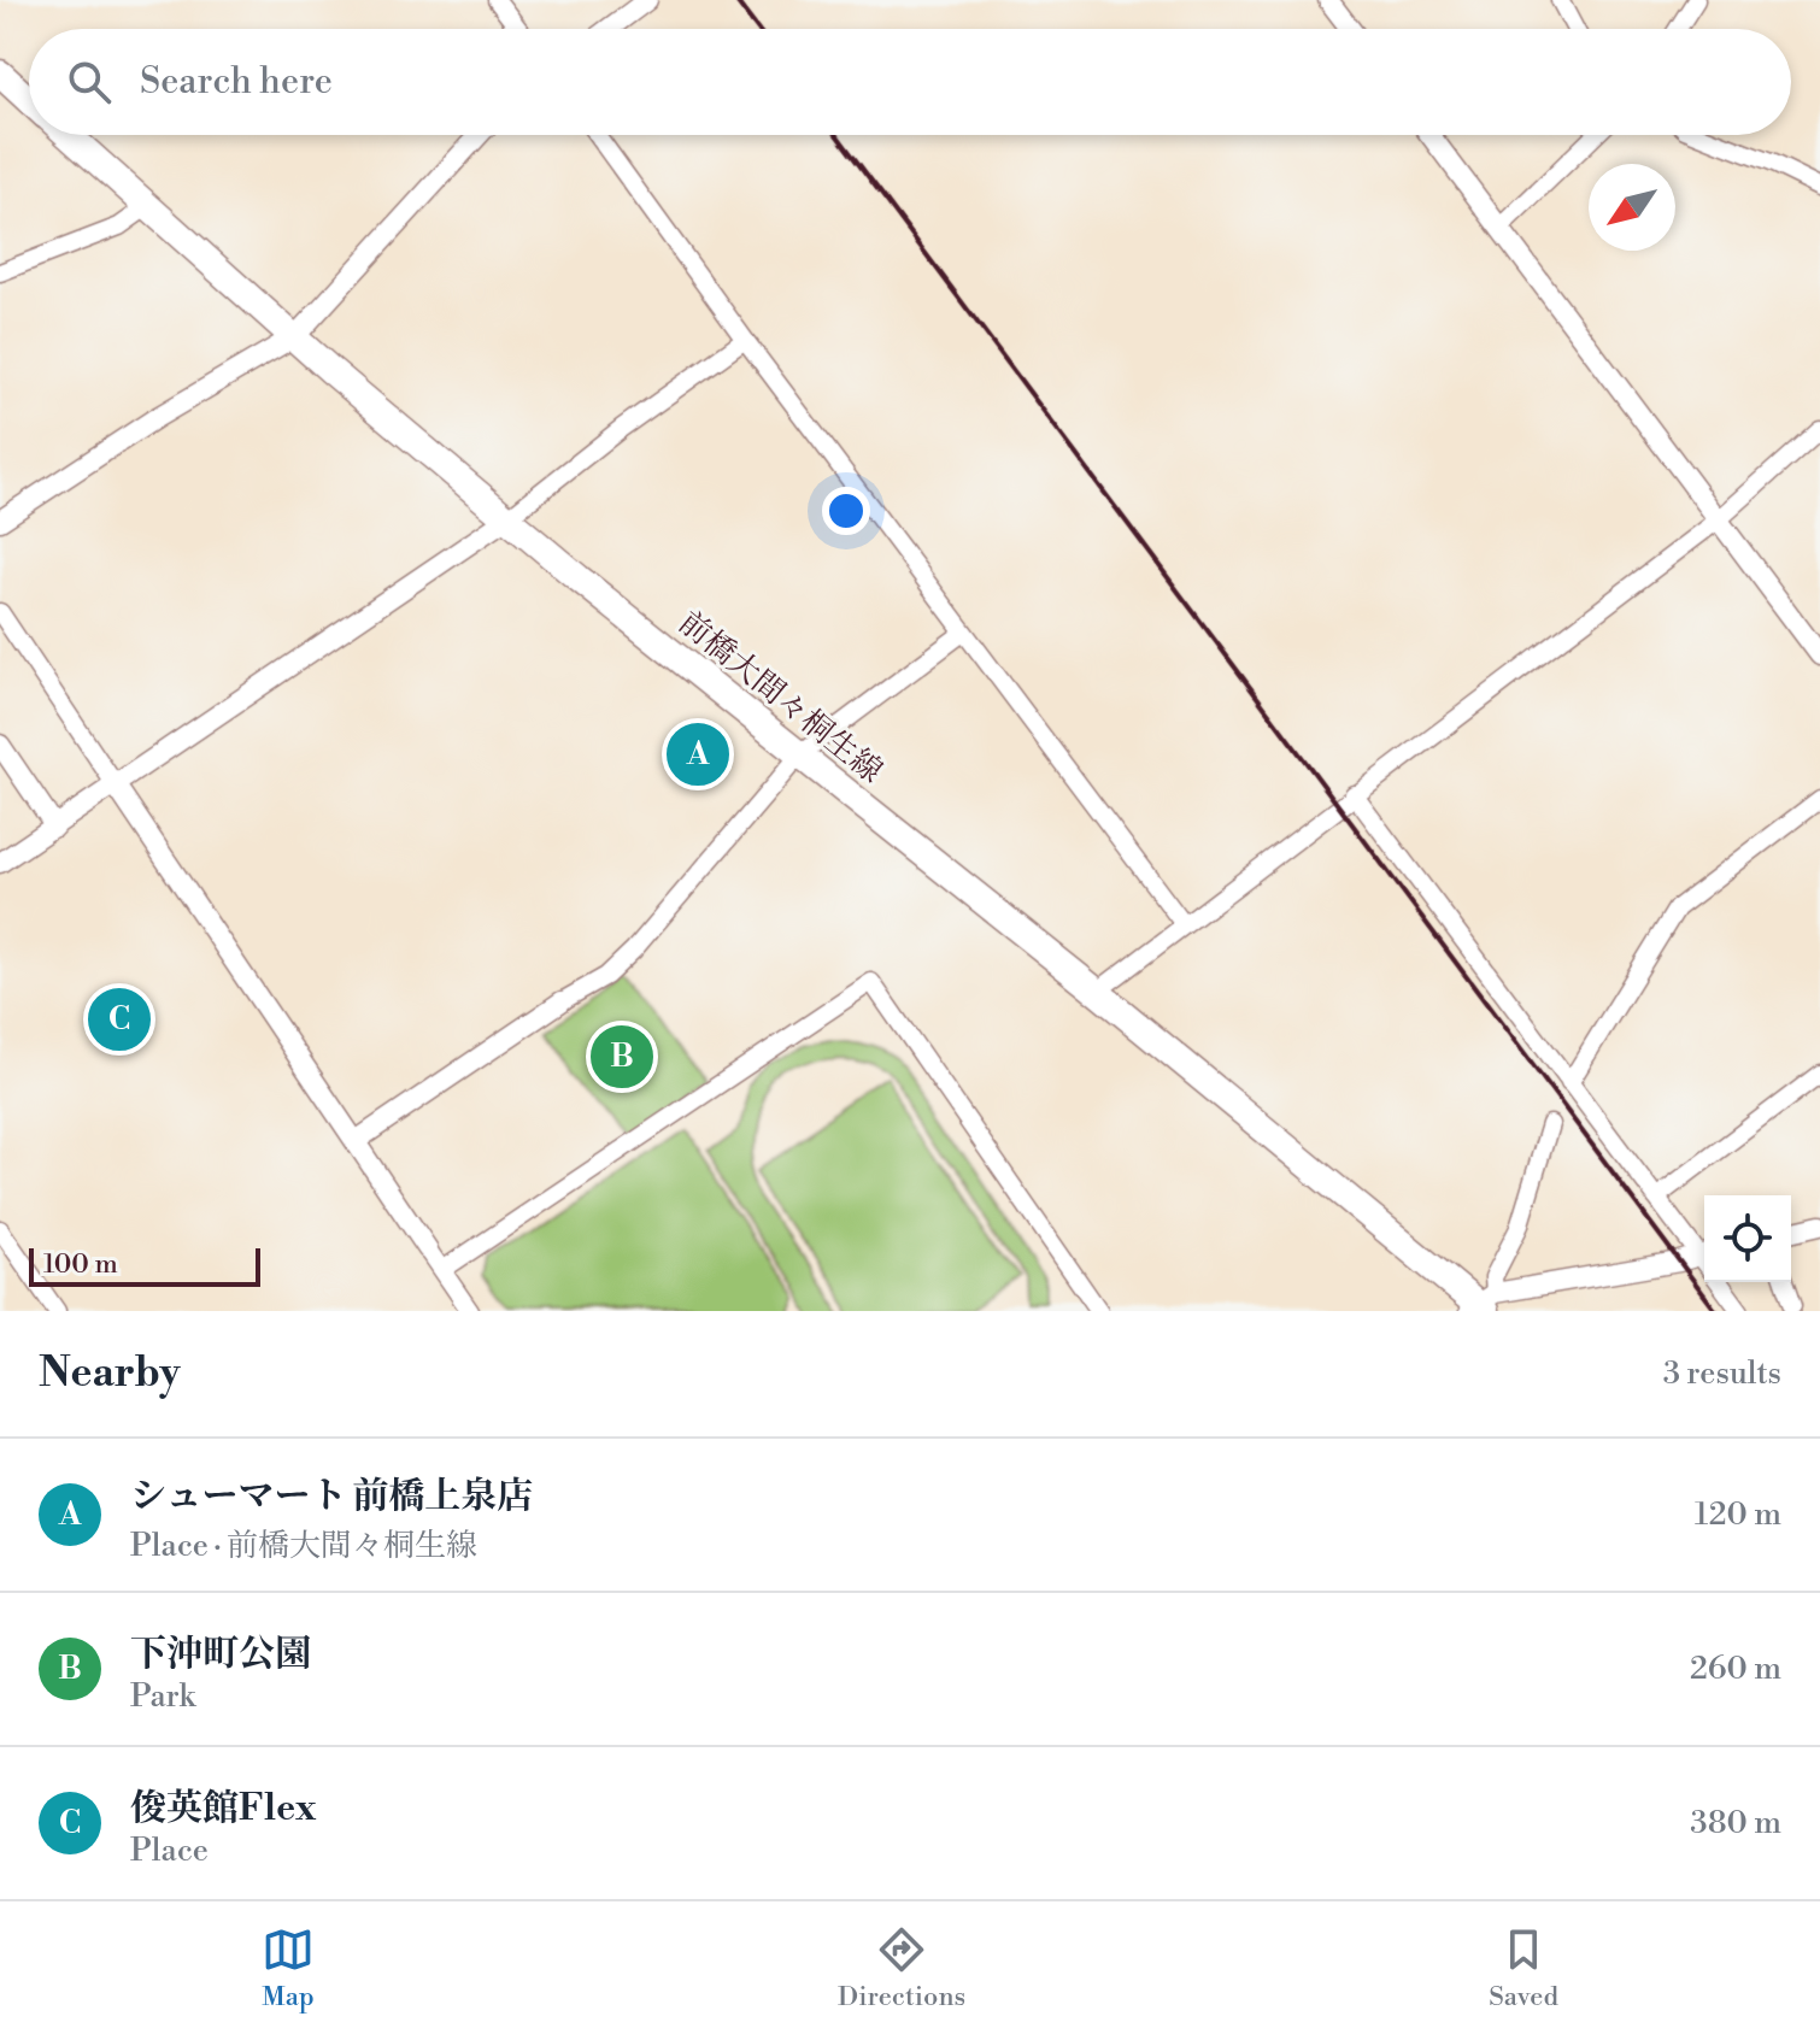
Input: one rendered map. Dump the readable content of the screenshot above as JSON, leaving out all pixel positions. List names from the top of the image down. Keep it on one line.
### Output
{"streets":{"main road":["前橋大間々桐生線"]},"scale_bar":"100 m","north":"bottom left","page":{"search":"Search here","pins":["A","C","B"],"scale":"100 m","heading":["Nearby","3 results"],"list":[{"mark":"A","name":"シューマート 前橋上泉店","note":"Place · 前橋大間々桐生線","value":"120 m"},{"mark":"B","name":"下沖町公園","note":"Park","value":"260 m"},{"mark":"C","name":"俊英館Flex","note":"Place","value":"380 m"}],"nav":["Map","Directions","Saved"]}}
